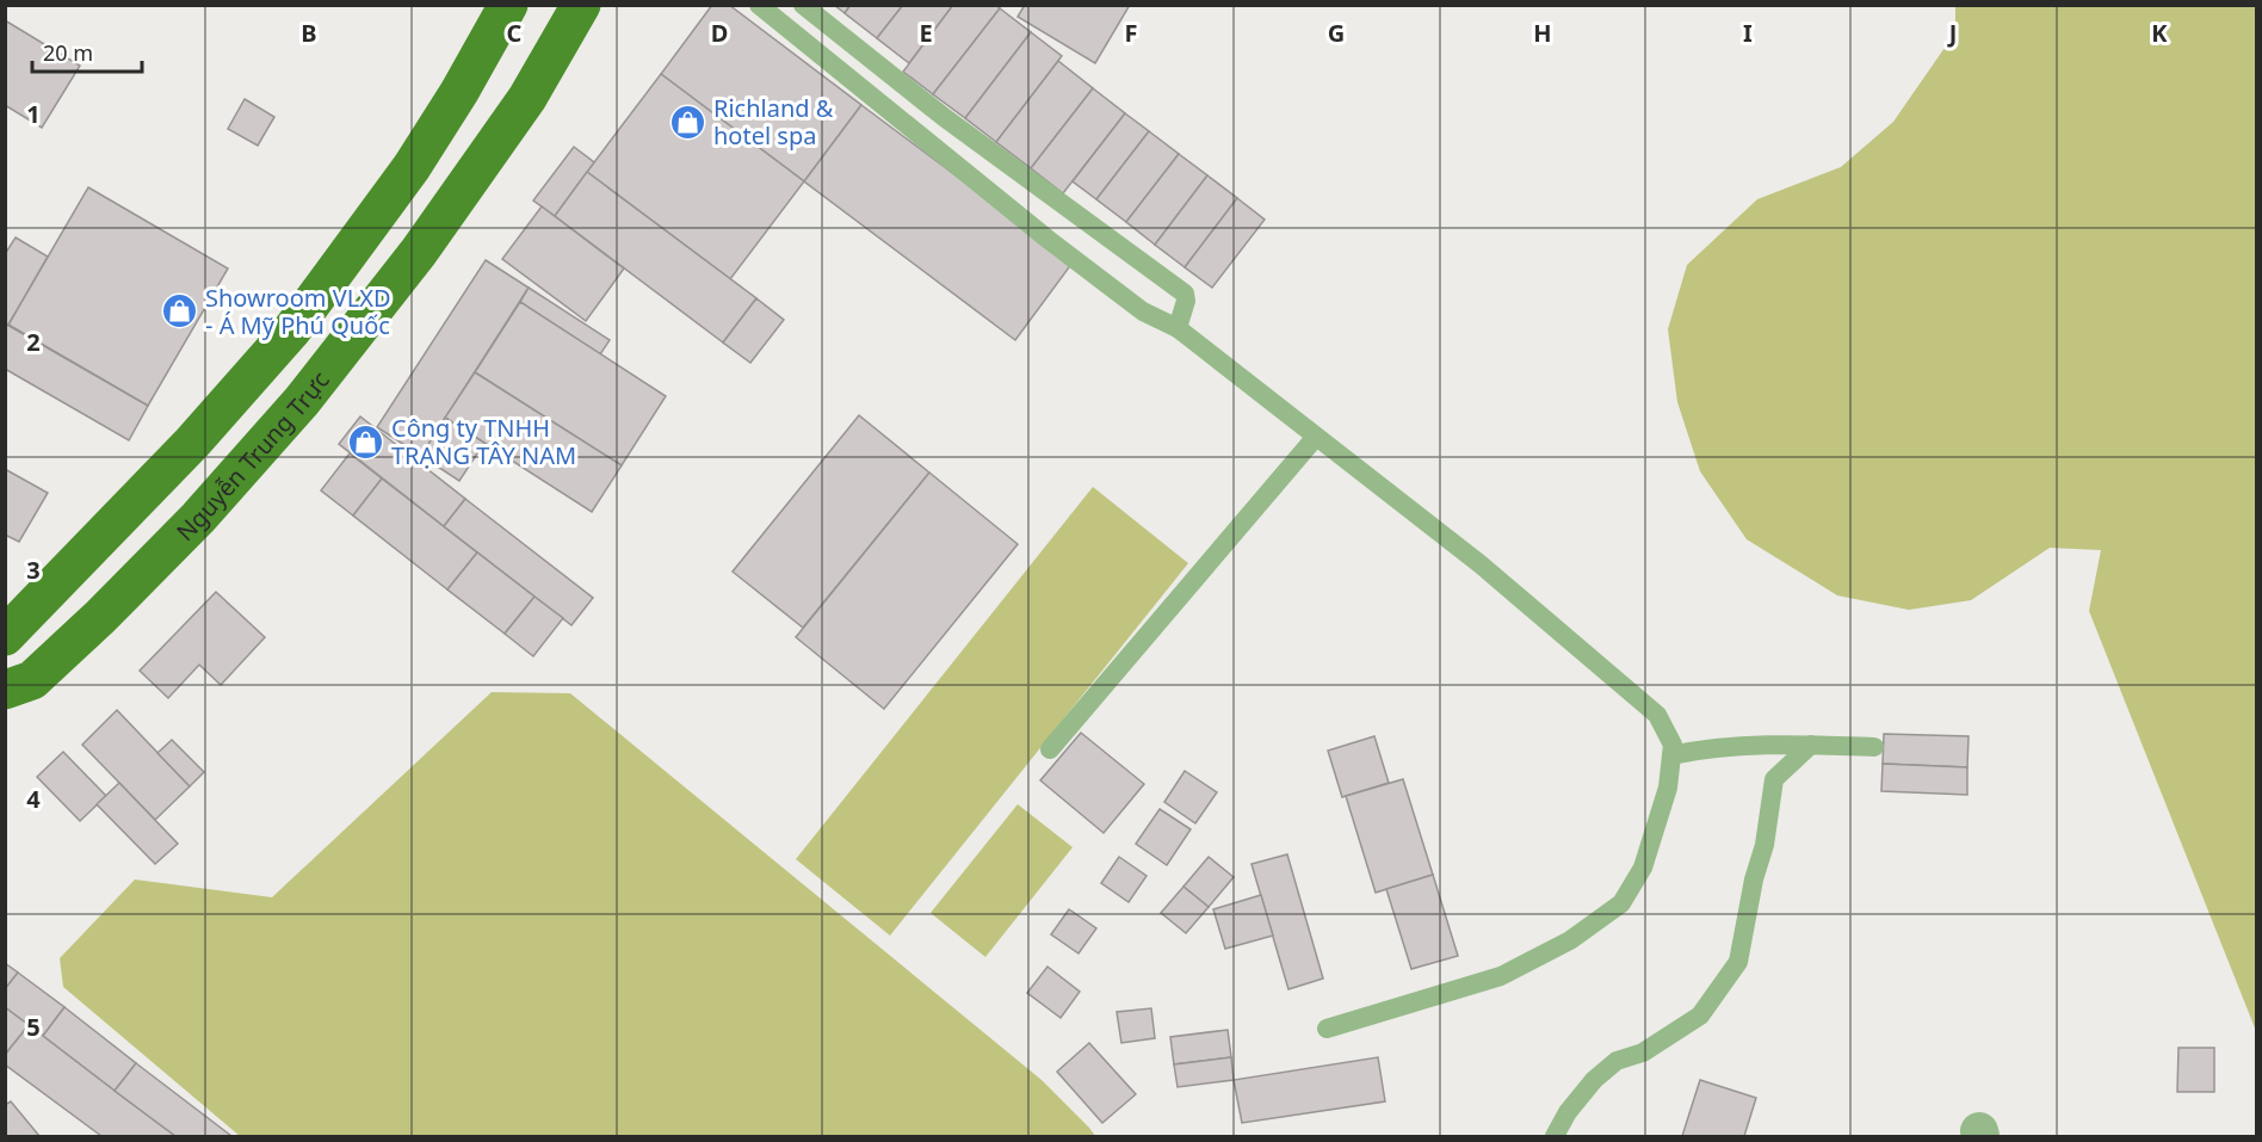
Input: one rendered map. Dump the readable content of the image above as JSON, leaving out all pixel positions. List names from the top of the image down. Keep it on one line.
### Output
{"streets":{"main road":["Nguyễn Trung Trực"]},"places":{"shop":["Richland & hotel spa","Showroom VLXD - Á Mỹ Phú Quốc","Công ty TNHH TRẠNG TÂY NAM"]},"scale_bar":"20 m","grid":{"columns":["B","C","D","E","F","G","H","I","J","K"],"rows":["1","2","3","4","5"]}}
